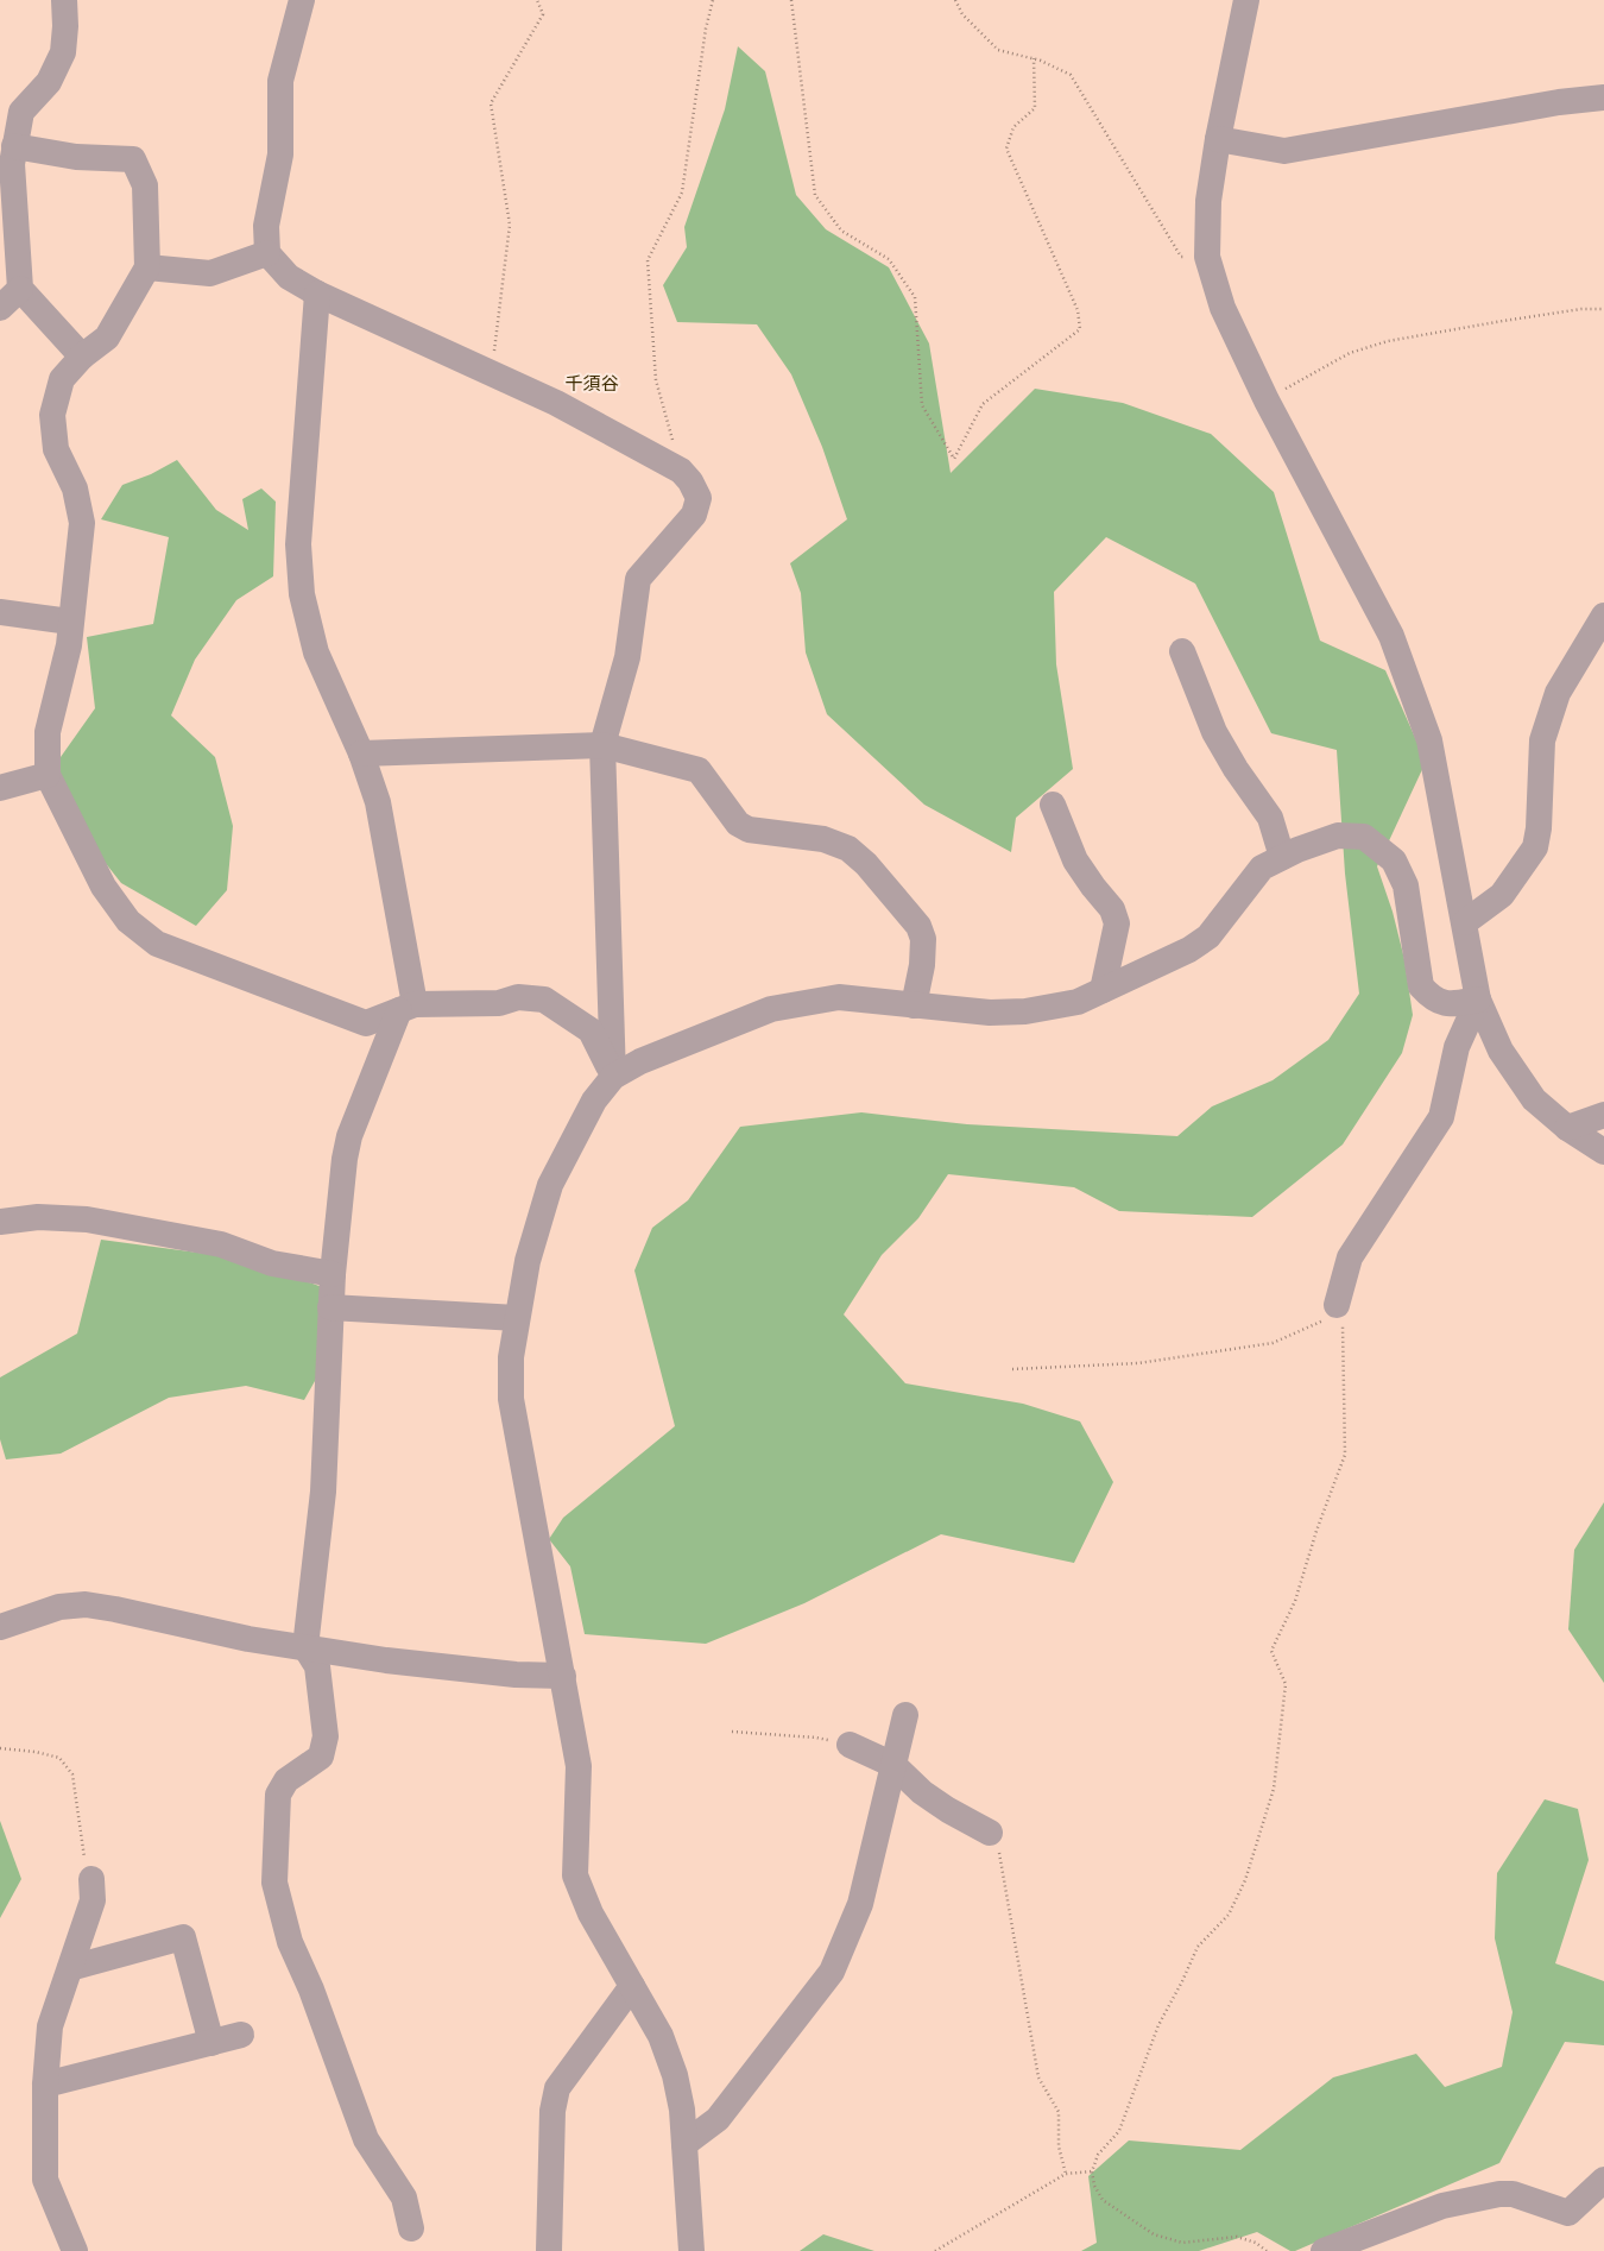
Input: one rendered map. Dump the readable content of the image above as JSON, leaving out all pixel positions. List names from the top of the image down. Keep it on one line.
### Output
{"districts":["千須谷"]}
